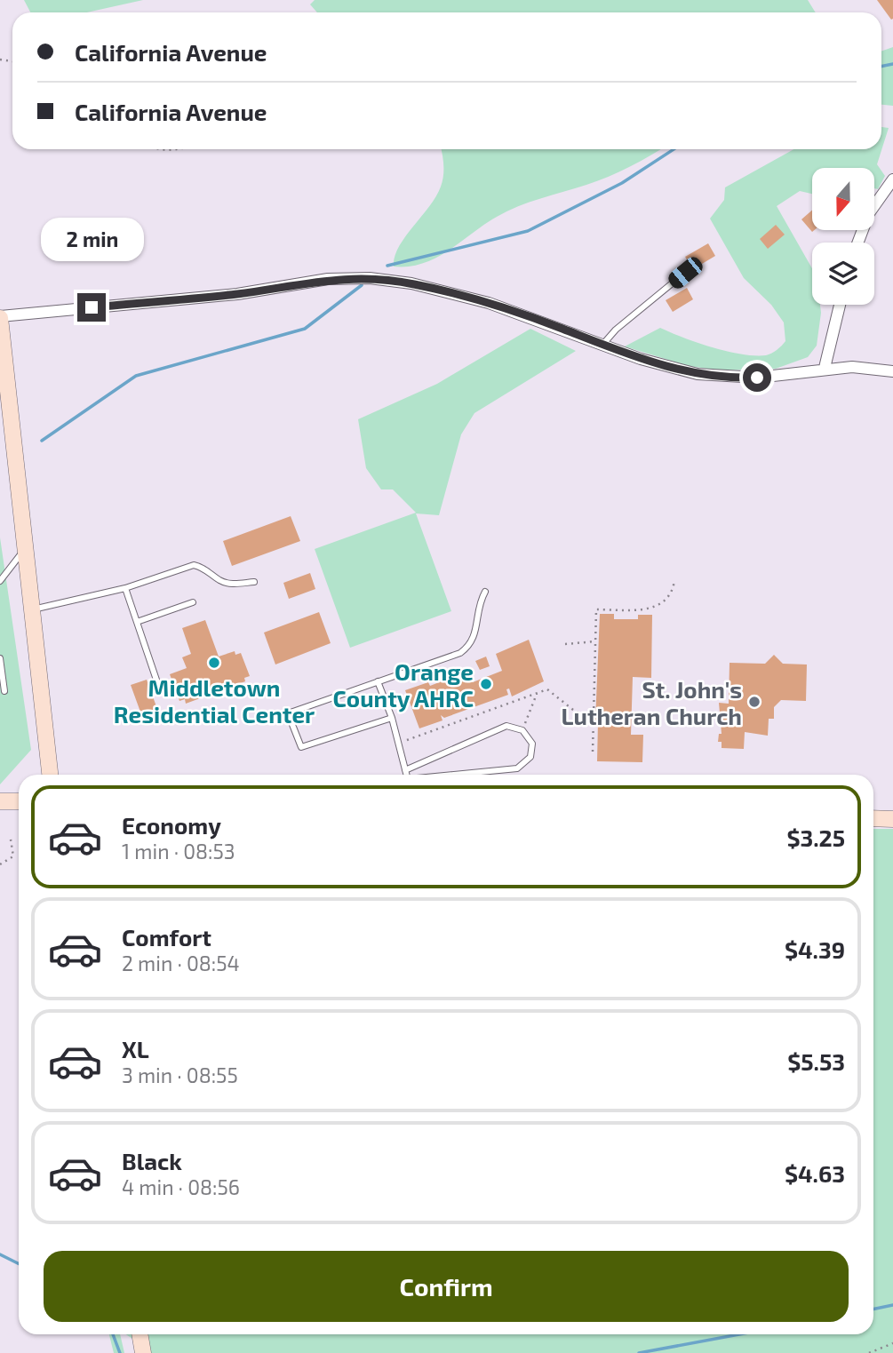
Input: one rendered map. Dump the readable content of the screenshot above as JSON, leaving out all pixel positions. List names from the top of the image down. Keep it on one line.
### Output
{"places":["Middletown Residential Center","Orange County AHRC","St. John's Lutheran Church"],"north":"bottom","page":{"banner":["California Avenue","California Avenue"],"bubble":"2 min","list":[{"name":"Economy","note":"1 min · 08:53","value":"$3.25"},{"name":"Comfort","note":"2 min · 08:54","value":"$4.39"},{"name":"XL","note":"3 min · 08:55","value":"$5.53"},{"name":"Black","note":"4 min · 08:56","value":"$4.63"}],"buttons":"Confirm"}}
